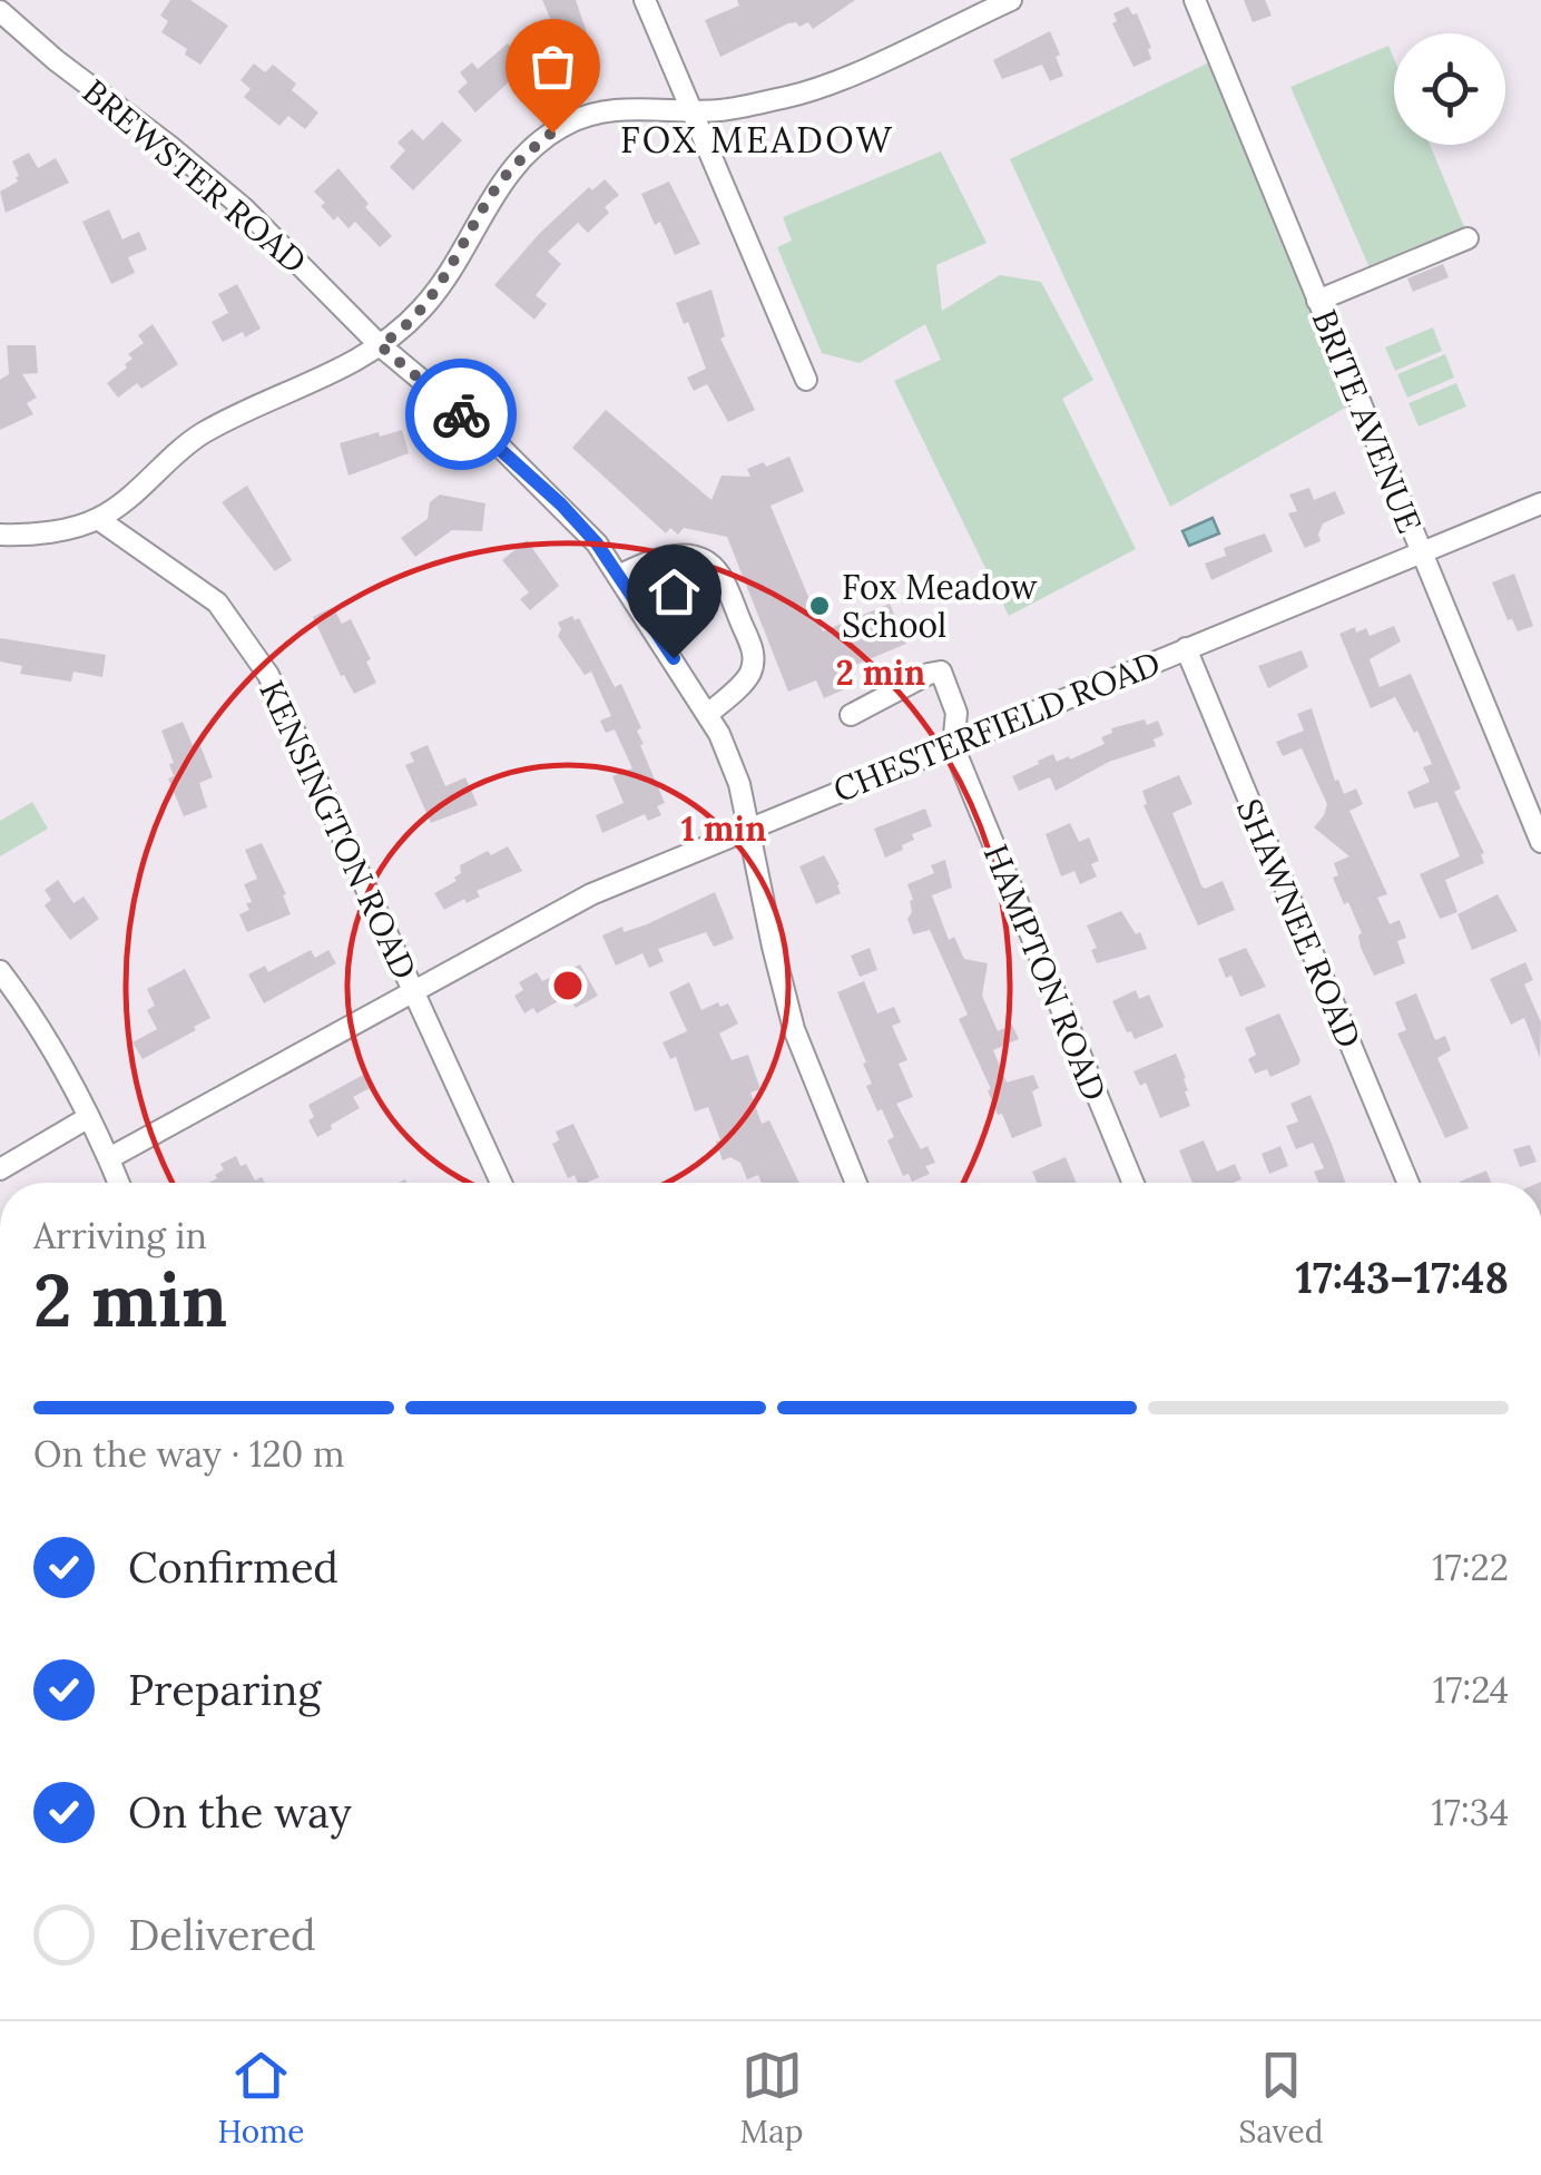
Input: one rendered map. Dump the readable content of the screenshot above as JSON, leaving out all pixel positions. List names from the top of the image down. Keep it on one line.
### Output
{"streets":{"street":["BREWSTER ROAD","BRITE AVENUE","CHESTERFIELD ROAD","KENSINGTON ROAD","SHAWNEE ROAD","HAMPTON ROAD"]},"crossings":[["BREWSTER ROAD","CHESTERFIELD ROAD"],["BRITE AVENUE","CHESTERFIELD ROAD"],["CHESTERFIELD ROAD","KENSINGTON ROAD"],["CHESTERFIELD ROAD","SHAWNEE ROAD"],["CHESTERFIELD ROAD","HAMPTON ROAD"]],"districts":["FOX MEADOW"],"places":["Fox Meadow School"],"page":{"heading":["2 min","Arriving in","17:43–17:48"],"bar":"On the way · 120 m","list":[["Confirmed","17:22"],["Preparing","17:24"],["On the way","17:34"],"Delivered"],"tabs":["Home","Map","Saved"]},"rings":["2 min","1 min"]}
